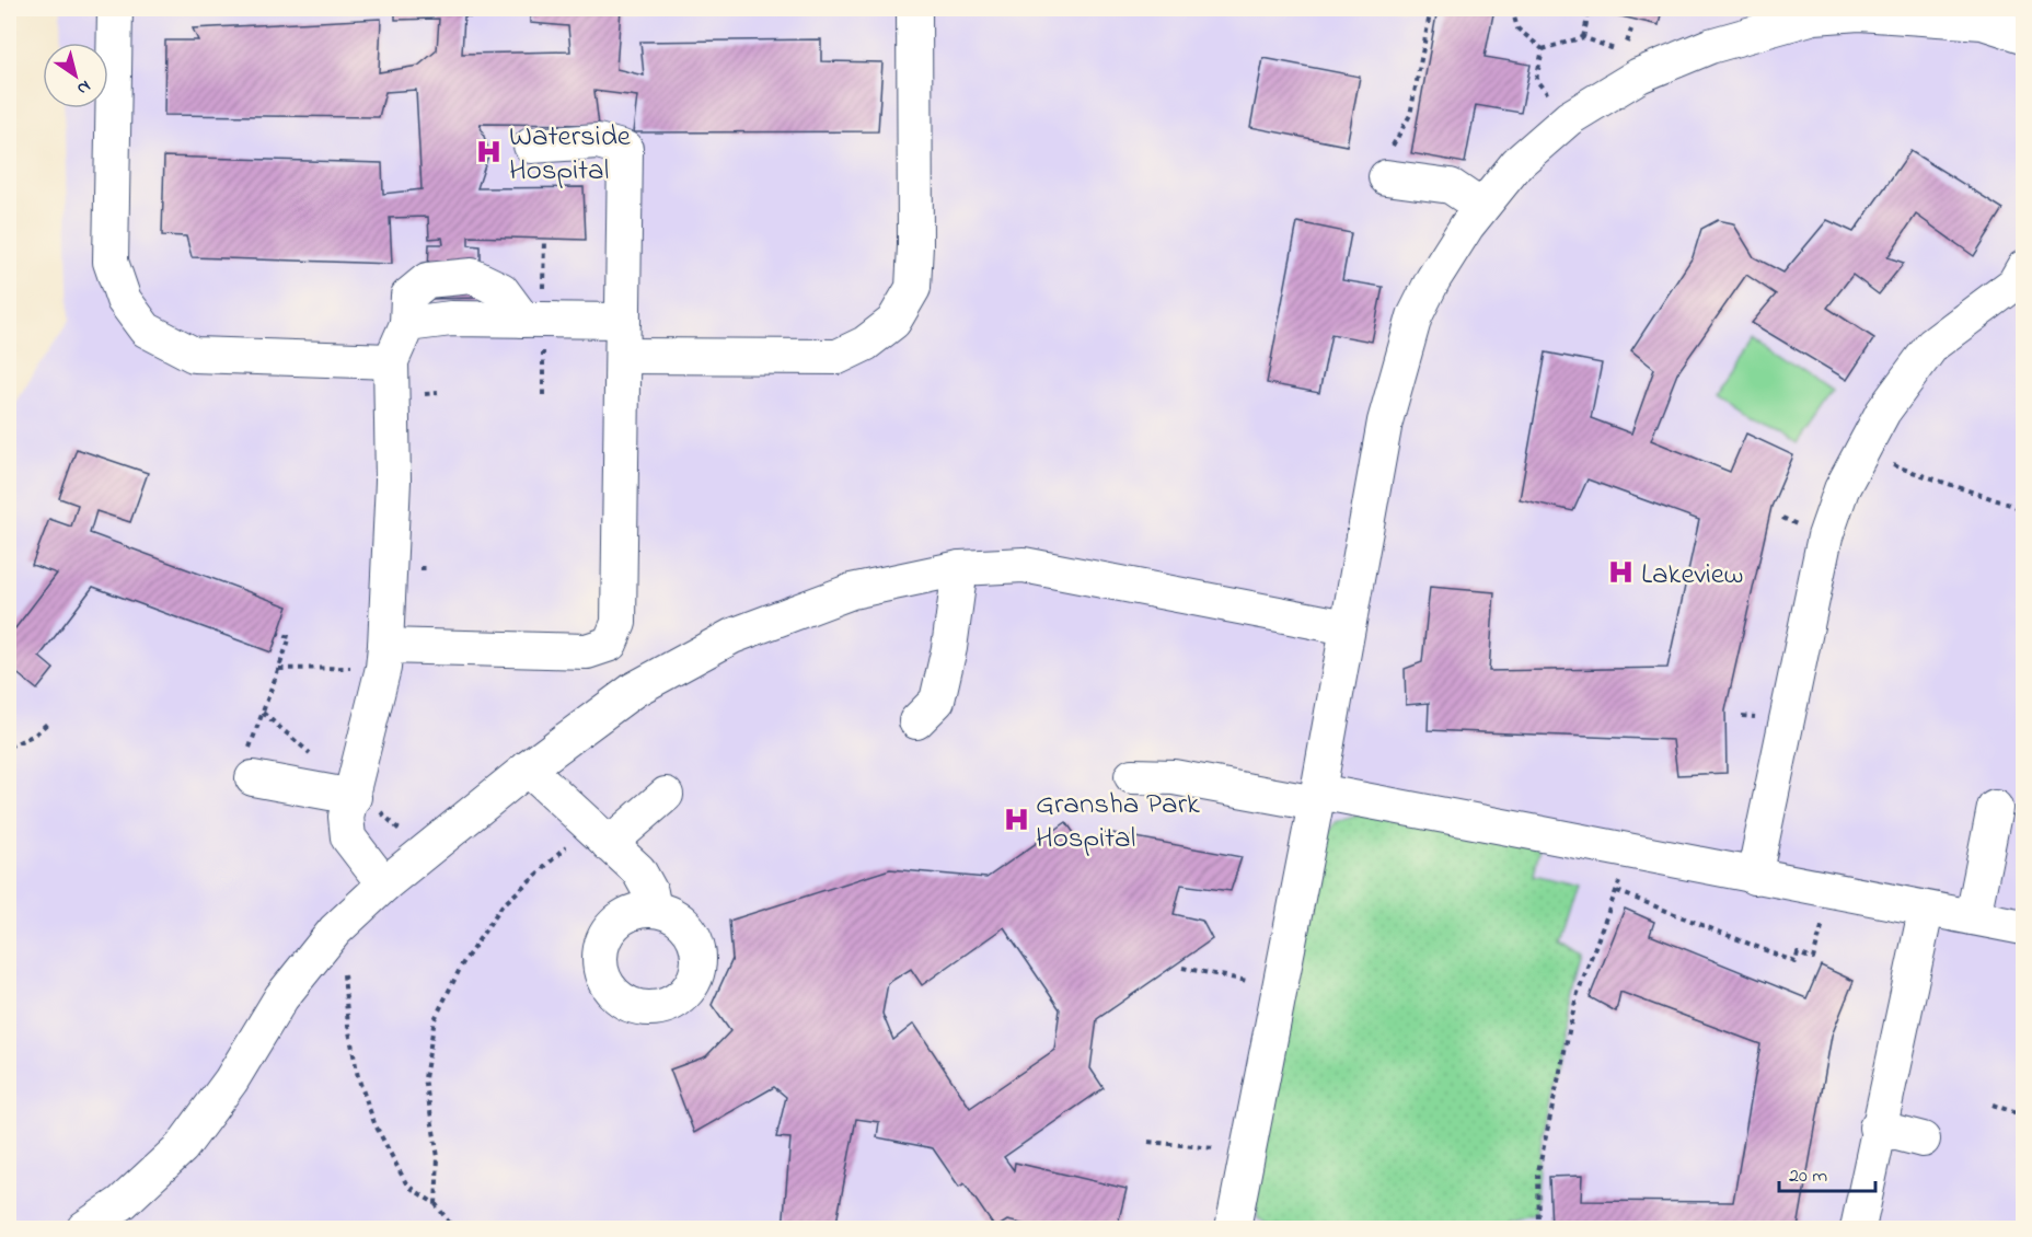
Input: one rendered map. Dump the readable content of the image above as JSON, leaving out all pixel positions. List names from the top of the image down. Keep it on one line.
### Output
{"places":{"hospital":["Waterside Hospital","Lakeview","Gransha Park Hospital"]},"scale_bar":"20 m","north":"bottom right"}
